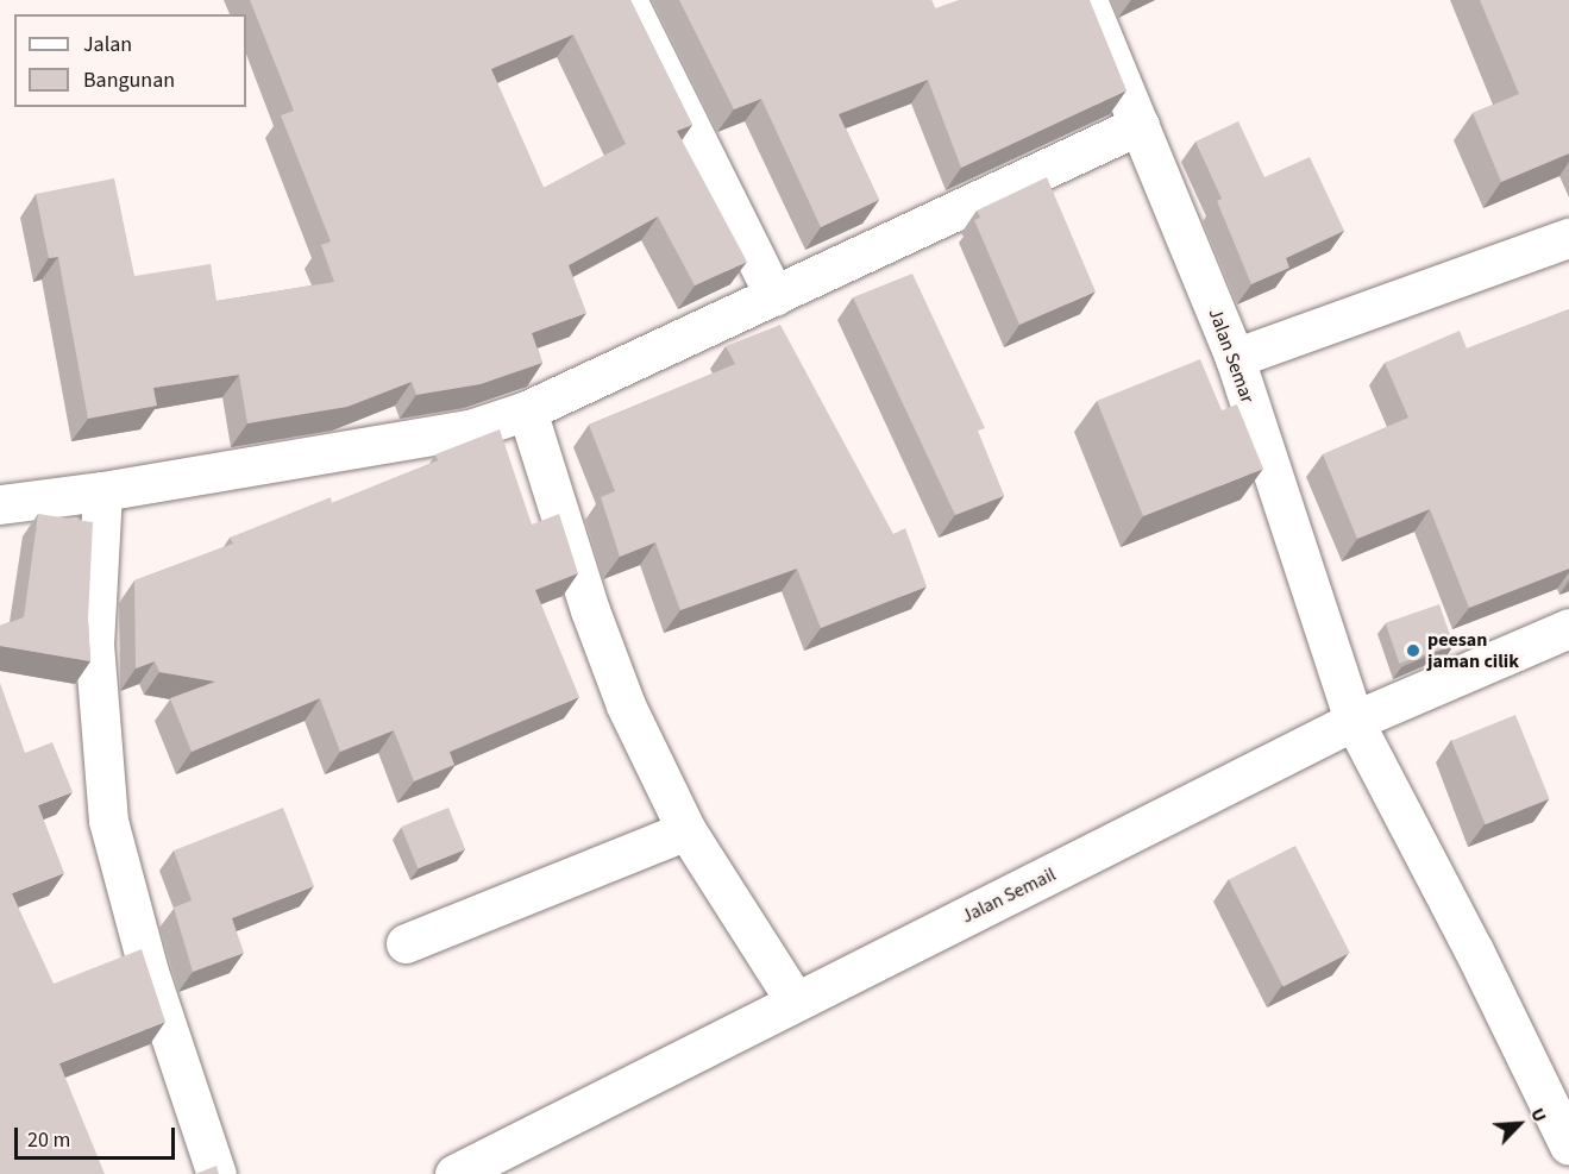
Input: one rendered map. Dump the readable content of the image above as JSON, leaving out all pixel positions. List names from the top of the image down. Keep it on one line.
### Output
{"streets":{"street":["Jalan Semar","Jalan Semail"]},"crossings":[["Jalan Semar","Jalan Semail"]],"places":["peesan jaman cilik"],"legend":["Jalan","Bangunan"],"scale_bar":"20 m","north":"top right"}
